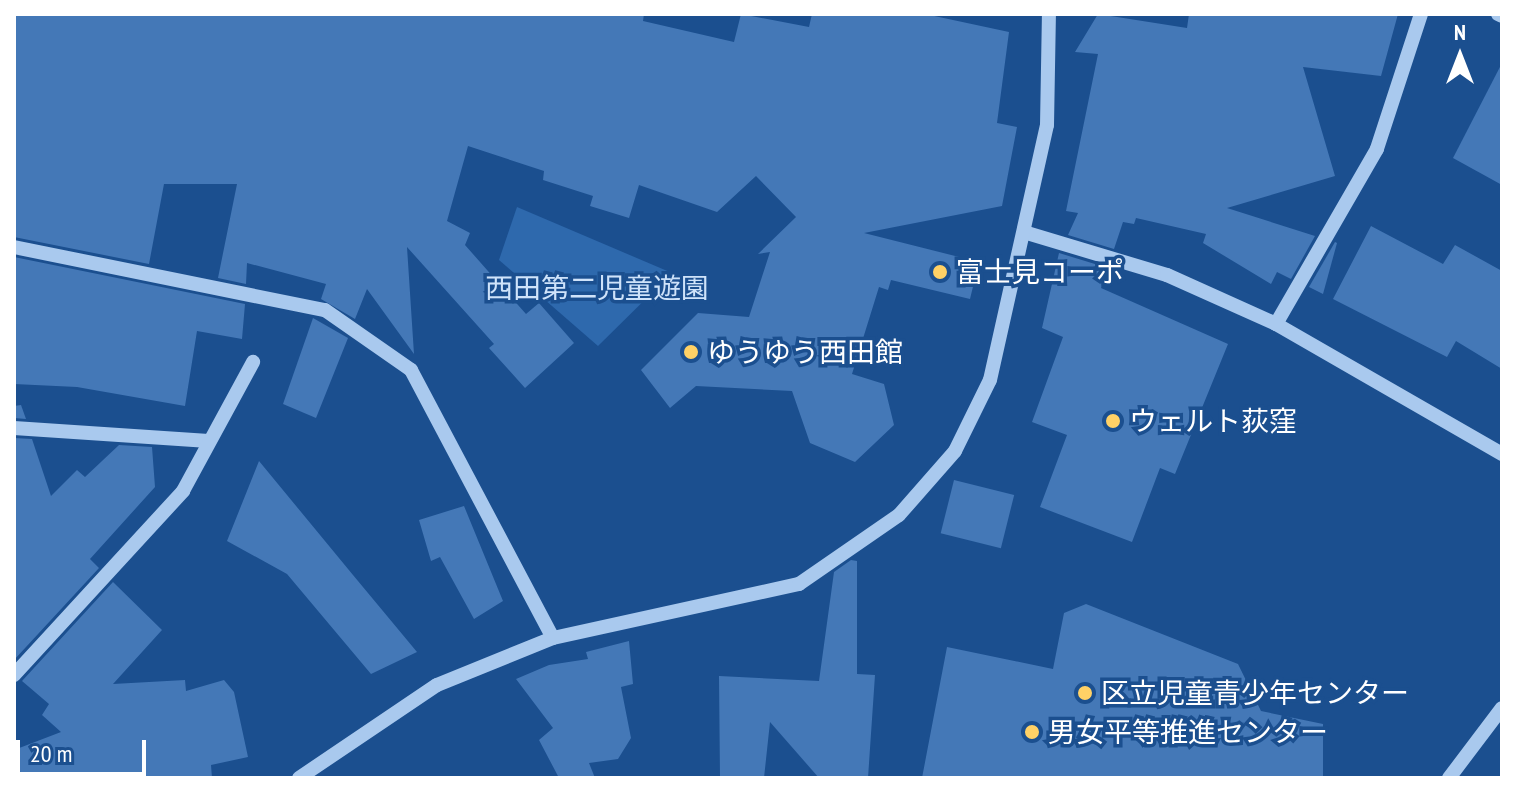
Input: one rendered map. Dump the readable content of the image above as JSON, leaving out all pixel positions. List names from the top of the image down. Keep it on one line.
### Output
{"parks":["西田第二児童遊園"],"places":["富士見コーポ","ゆうゆう西田館","ウェルト荻窪","区立児童青少年センター","男女平等推進センター"],"scale_bar":"20 m","north":"top"}
